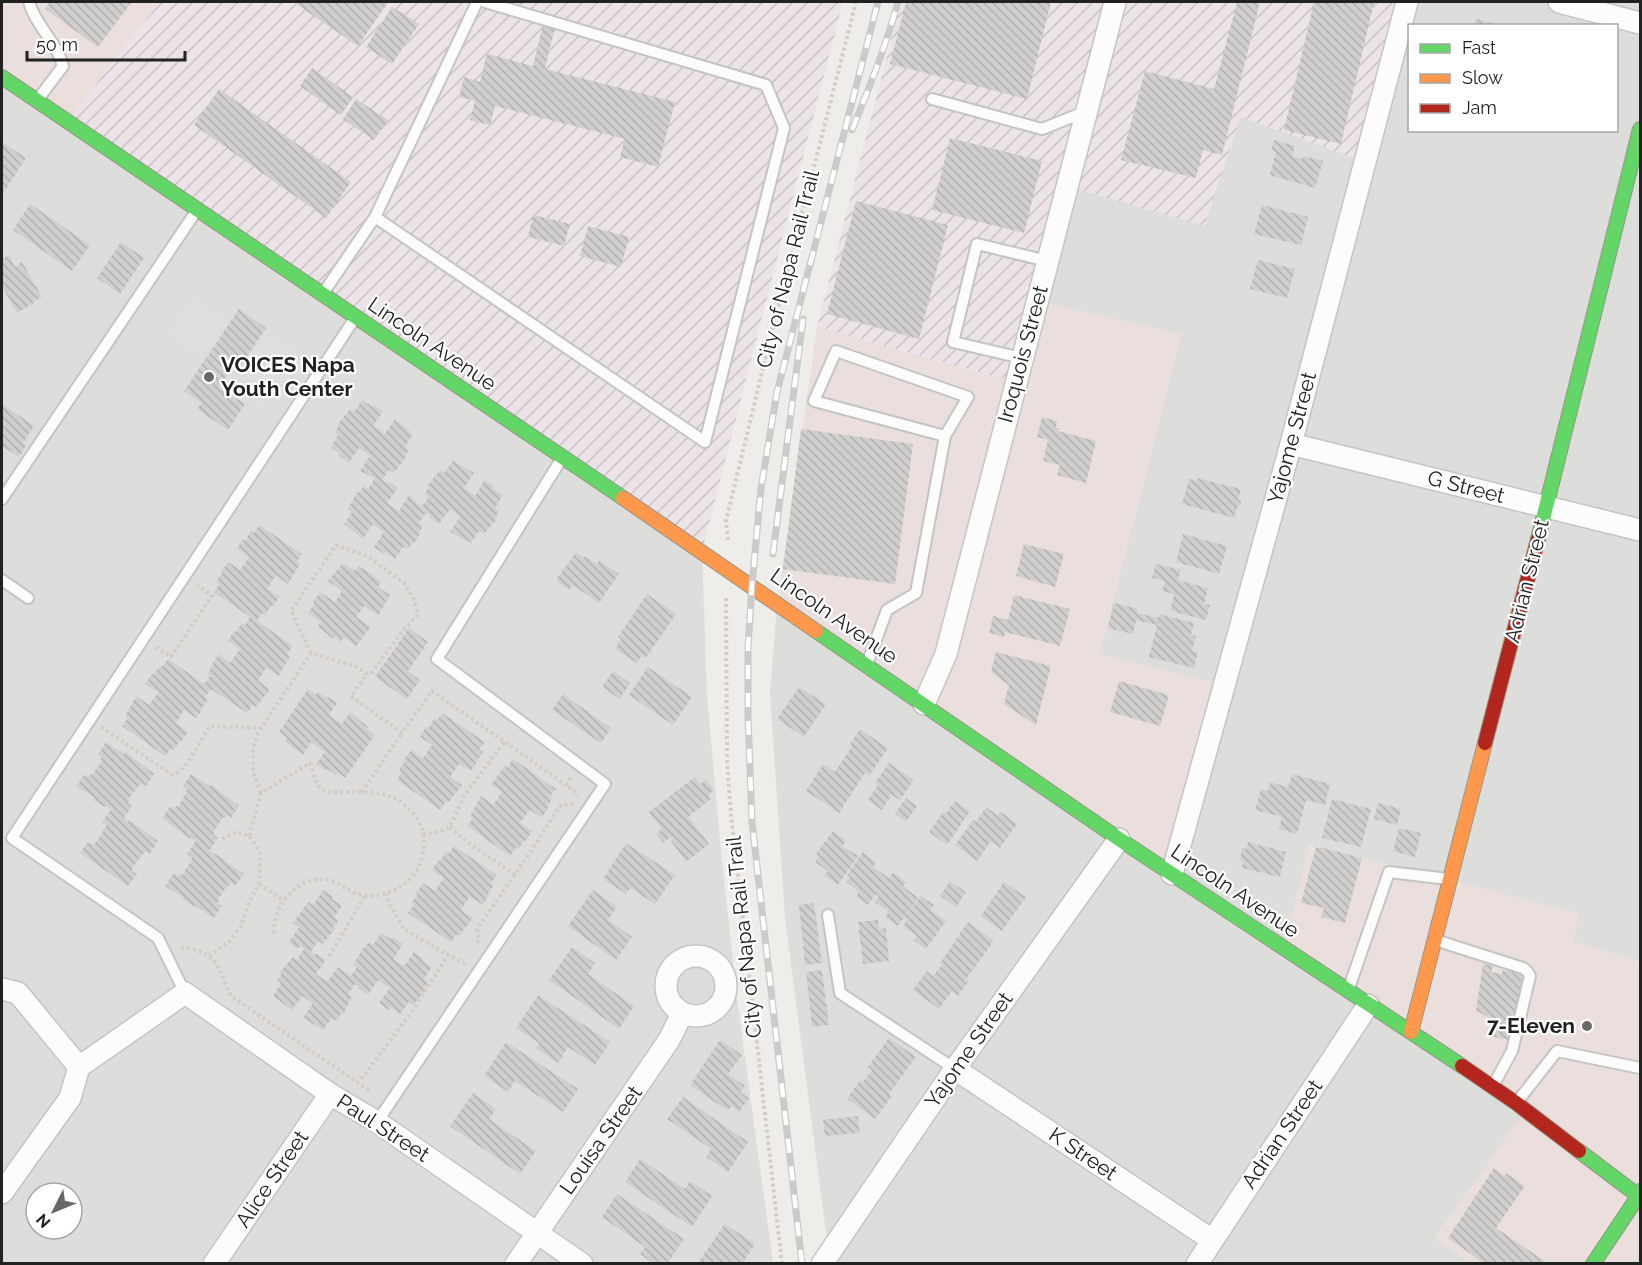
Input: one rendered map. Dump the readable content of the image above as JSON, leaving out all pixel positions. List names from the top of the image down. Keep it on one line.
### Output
{"streets":{"main road":["Lincoln Avenue","Adrian Street"],"street":["Iroquois Street","Yajome Street","G Street","Paul Street","Louisa Street","K Street","Alice Street"],"path":["City of Napa Rail Trail"]},"crossings":[["Lincoln Avenue","Iroquois Street"],["Lincoln Avenue","Yajome Street"],["Lincoln Avenue","Adrian Street"],["Yajome Street","G Street"],["Yajome Street","K Street"],["G Street","Adrian Street"],["Adrian Street","K Street"],["Paul Street","Louisa Street"],["Paul Street","Alice Street"]],"places":["VOICES Napa Youth Center","7-Eleven"],"legend":["Fast","Slow","Jam"],"scale_bar":"50 m","north":"bottom left"}
